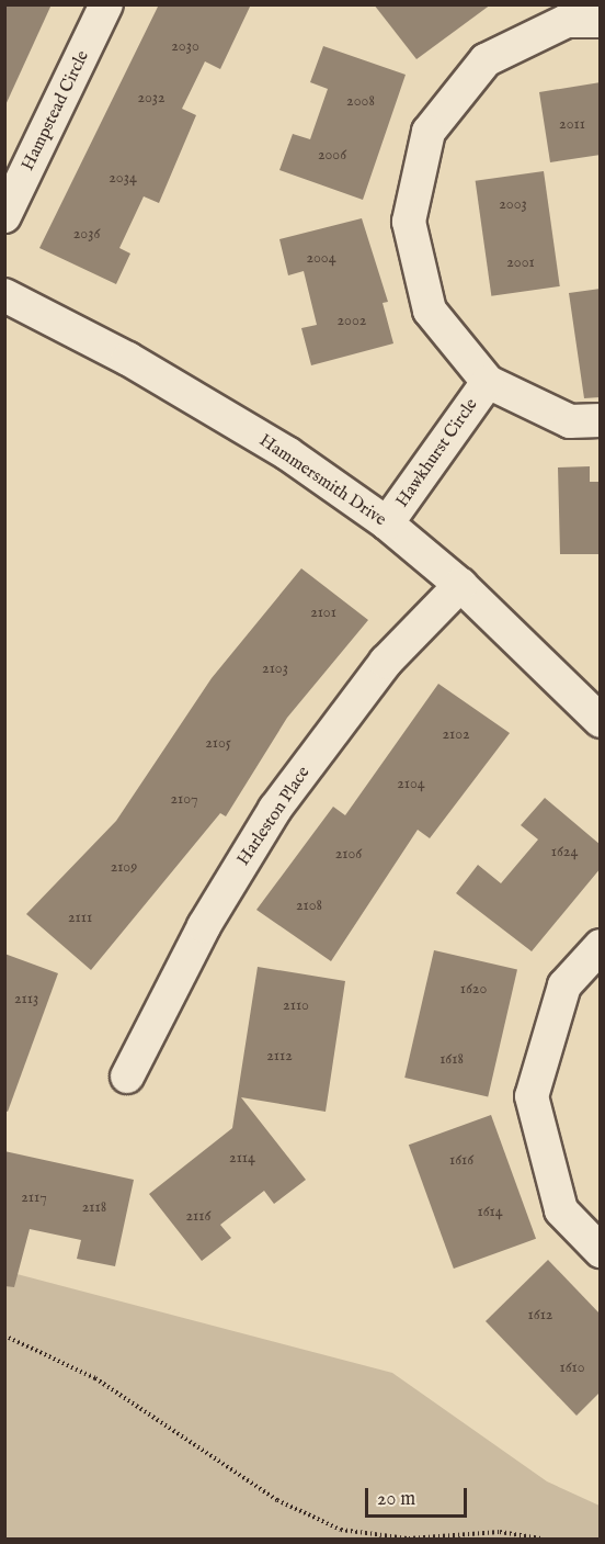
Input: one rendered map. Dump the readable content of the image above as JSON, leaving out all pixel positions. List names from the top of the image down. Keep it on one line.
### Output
{"streets":{"street":["Hampstead Circle","Hawkhurst Circle","Hammersmith Drive","Harleston Place"]},"crossings":[["Hawkhurst Circle","Hammersmith Drive"],["Hammersmith Drive","Harleston Place"]],"house_numbers":["2030","2032","2008","2011","2006","2034","2003","2036","2004","2001","2002","2101","2103","2102","2105","2104","2107","1624","2106","2109","2108","2111","1620","2113","2110","2112","1618","2114","1616","2117","2118","1614","2116","1612","1610"],"scale_bar":"20 m"}
